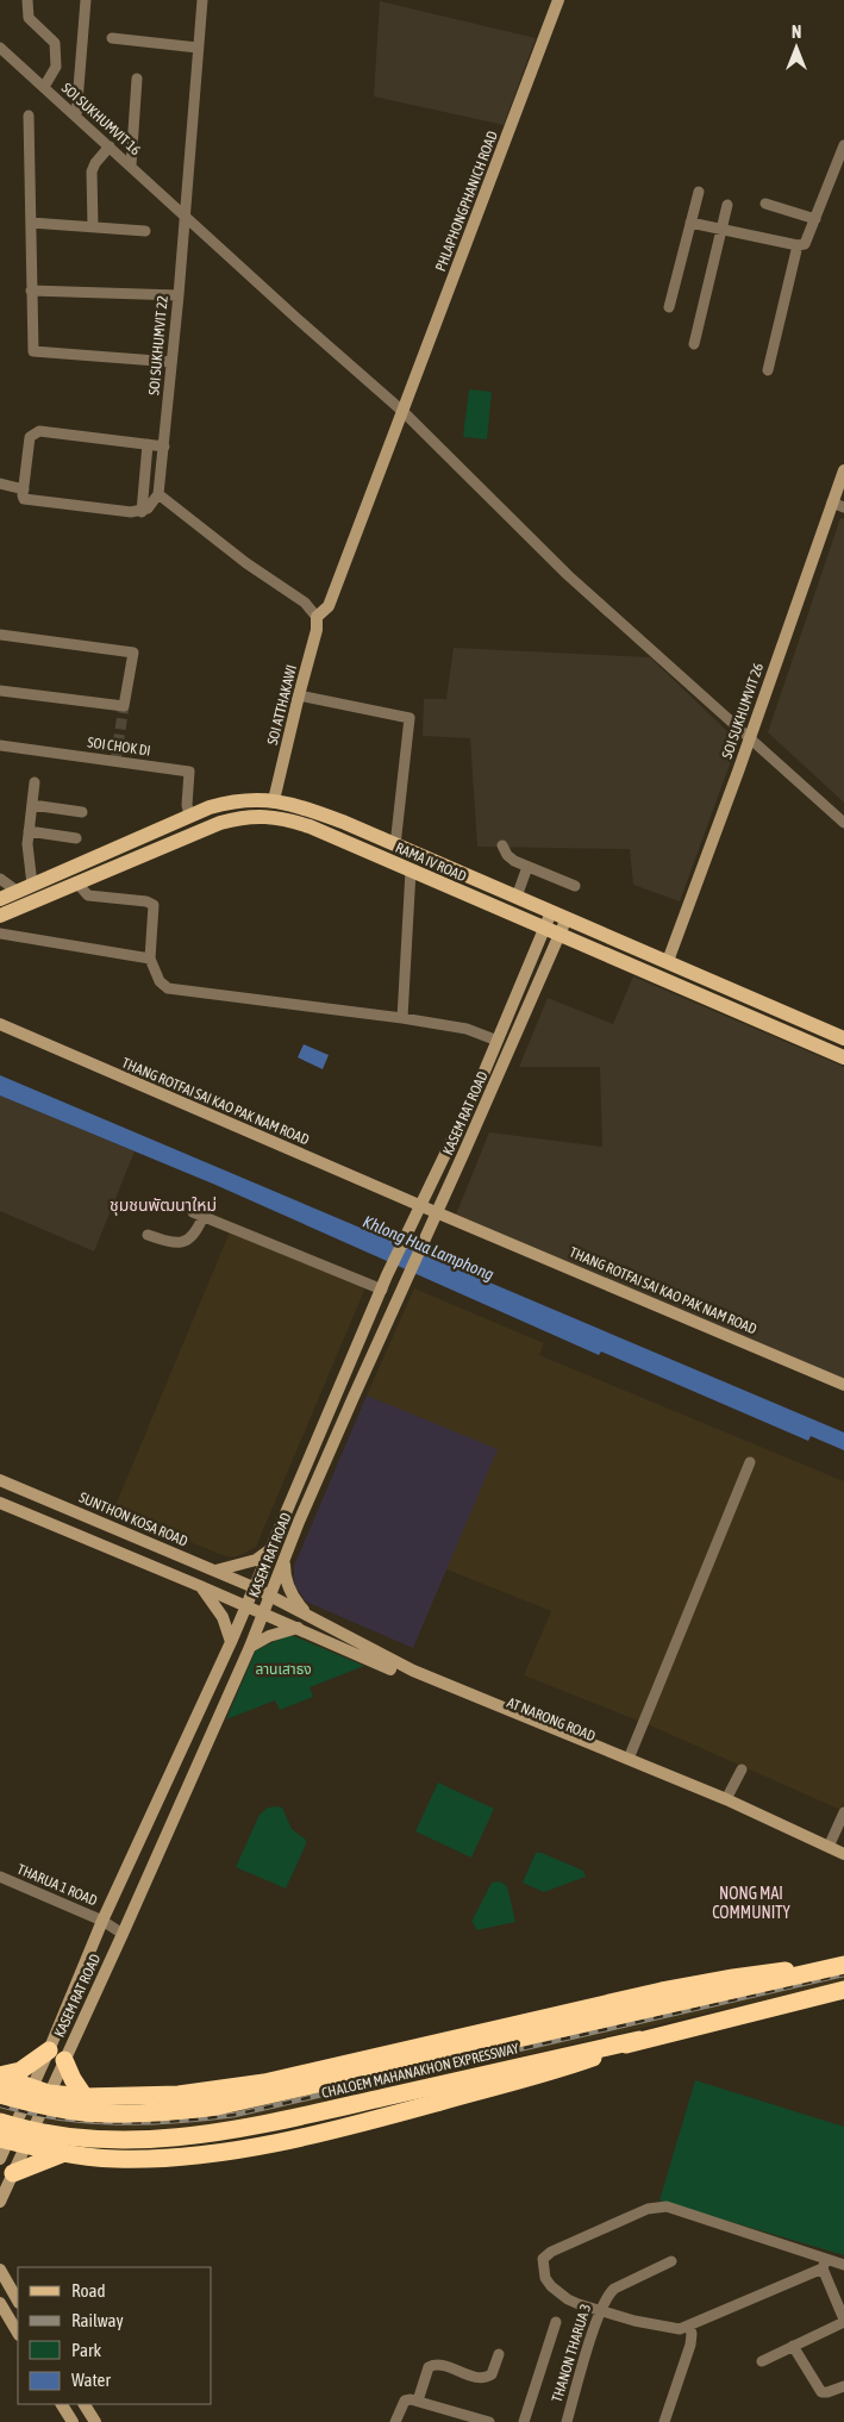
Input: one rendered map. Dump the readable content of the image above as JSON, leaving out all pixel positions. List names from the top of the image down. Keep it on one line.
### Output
{"streets":{"highway":["CHALOEM MAHANAKHON EXPRESSWAY"],"main road":["RAMA IV ROAD"],"street":["SOI SUKHUMVIT 16","PHLAPHONGPHANICH ROAD","SOI SUKHUMVIT 22","SOI ATTHAKAWI","SOI SUKHUMVIT 26","SOI CHOK DI","THANG ROTFAI SAI KAO PAK NAM ROAD","KASEM RAT ROAD","SUNTHON KOSA ROAD","AT NARONG ROAD","THARUA 1 ROAD","THANON THARUA 3"]},"crossings":[["SOI SUKHUMVIT 16","PHLAPHONGPHANICH ROAD"],["SOI SUKHUMVIT 16","SOI SUKHUMVIT 22"],["PHLAPHONGPHANICH ROAD","SOI ATTHAKAWI"],["SOI ATTHAKAWI","RAMA IV ROAD"],["SOI SUKHUMVIT 26","RAMA IV ROAD"],["SOI CHOK DI","RAMA IV ROAD"],["RAMA IV ROAD","KASEM RAT ROAD"],["THANG ROTFAI SAI KAO PAK NAM ROAD","KASEM RAT ROAD"],["KASEM RAT ROAD","SUNTHON KOSA ROAD"],["KASEM RAT ROAD","AT NARONG ROAD"],["KASEM RAT ROAD","THARUA 1 ROAD"],["SUNTHON KOSA ROAD","AT NARONG ROAD"]],"districts":["ชุมชนพัฒนาใหม่","NONG MAI COMMUNITY"],"water":["Khlong Hua Lamphong"],"parks":["ลานเสาธง"],"legend":["Road","Railway","Park","Water"],"north":"top"}
